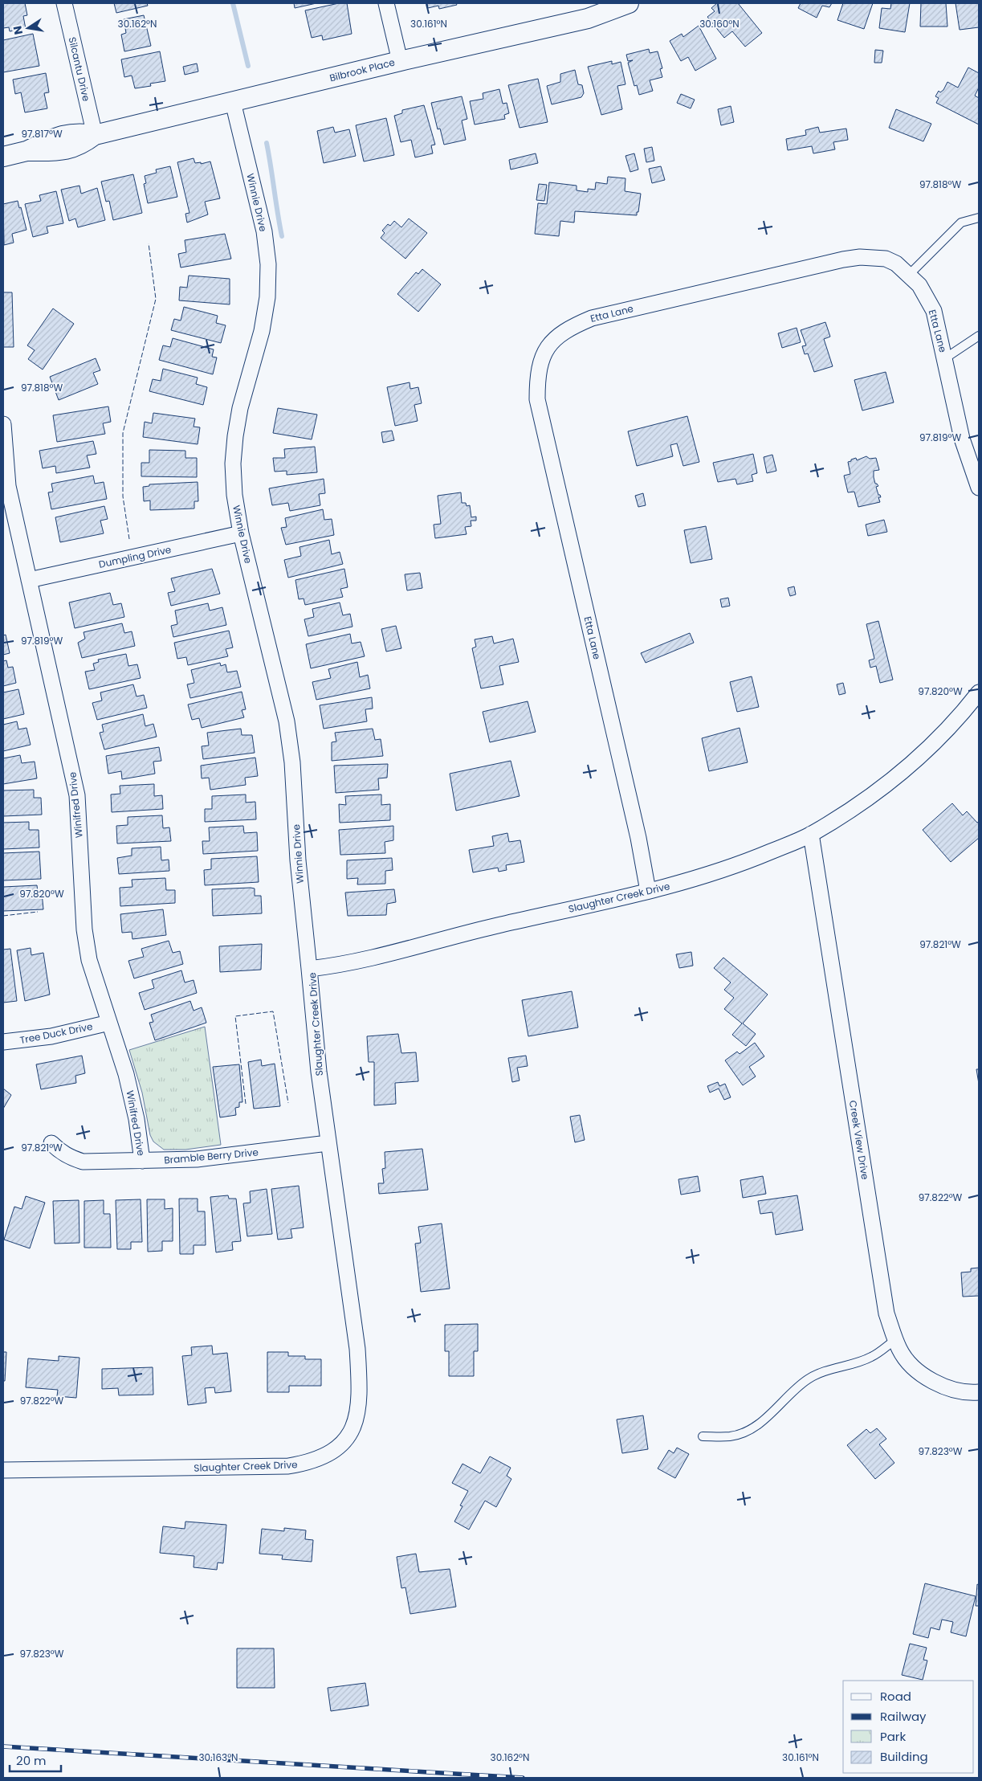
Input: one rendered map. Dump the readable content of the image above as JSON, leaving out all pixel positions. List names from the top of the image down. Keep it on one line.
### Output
{"streets":{"street":["Silcantu Drive","Bilbrook Place","Winnie Drive","Etta Lane","Dumpling Drive","Winifred Drive","Slaughter Creek Drive","Tree Duck Drive","Creek View Drive","Bramble Berry Drive"]},"crossings":[["Silcantu Drive","Bilbrook Place"],["Bilbrook Place","Winnie Drive"],["Winnie Drive","Dumpling Drive"],["Winnie Drive","Slaughter Creek Drive"],["Etta Lane","Slaughter Creek Drive"],["Dumpling Drive","Winifred Drive"],["Winifred Drive","Tree Duck Drive"],["Winifred Drive","Bramble Berry Drive"],["Slaughter Creek Drive","Creek View Drive"],["Slaughter Creek Drive","Bramble Berry Drive"]],"legend":["Road","Railway","Park","Building"],"scale_bar":"20 m","north":"left","coordinates":["30.162°N","30.161°N","30.160°N","97.817°W","97.818°W","97.819°W","97.820°W","97.821°W","97.822°W","97.823°W","30.163°N"]}
